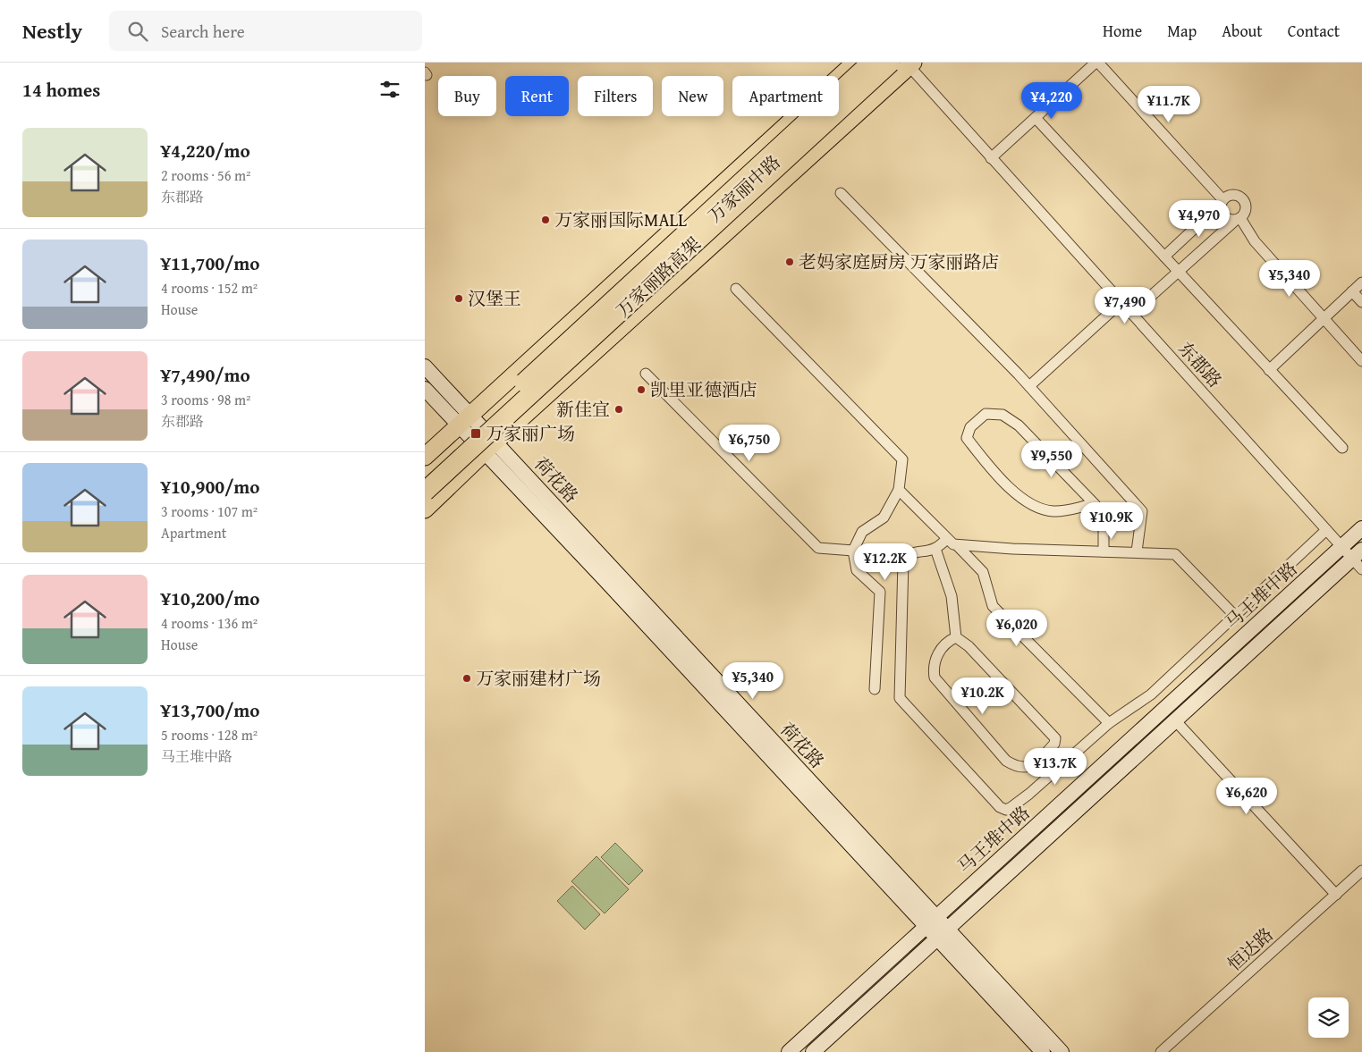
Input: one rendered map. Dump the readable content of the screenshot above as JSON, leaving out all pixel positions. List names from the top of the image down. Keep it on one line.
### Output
{"streets":{"highway":["万家丽路高架"],"main road":["万家丽中路","荷花路","马王堆中路"],"street":["东郡路","恒达路"]},"crossings":[["万家丽中路","万家丽路高架"],["万家丽中路","东郡路"],["万家丽中路","荷花路"],["万家丽路高架","东郡路"],["东郡路","马王堆中路"],["荷花路","马王堆中路"]],"places":{"other":["万家丽国际MALL","老妈家庭厨房 万家丽路店","汉堡王","凯里亚德酒店","新佳宜","万家丽建材广场"],"transit":["万家丽广场"]},"page":{"header":"Nestly","search":"Search here","nav":["Home","Map","About","Contact"],"heading":"14 homes","chip":["Buy","Rent","Filters","New","Apartment"],"price":["¥4,220","¥11.7K","¥4,970","¥5,340","¥7,490","¥6,750","¥9,550","¥10.9K","¥12.2K","¥6,020","¥5,340","¥10.2K","¥13.7K","¥6,620"],"list":[{"name":"¥4,220/mo","note":"2 rooms · 56 m² · 东郡路"},{"name":"¥11,700/mo","note":"4 rooms · 152 m² · House"},{"name":"¥7,490/mo","note":"3 rooms · 98 m² · 东郡路"},{"name":"¥10,900/mo","note":"3 rooms · 107 m² · Apartment"},{"name":"¥10,200/mo","note":"4 rooms · 136 m² · House"},{"name":"¥13,700/mo","note":"5 rooms · 128 m² · 马王堆中路"}]}}
